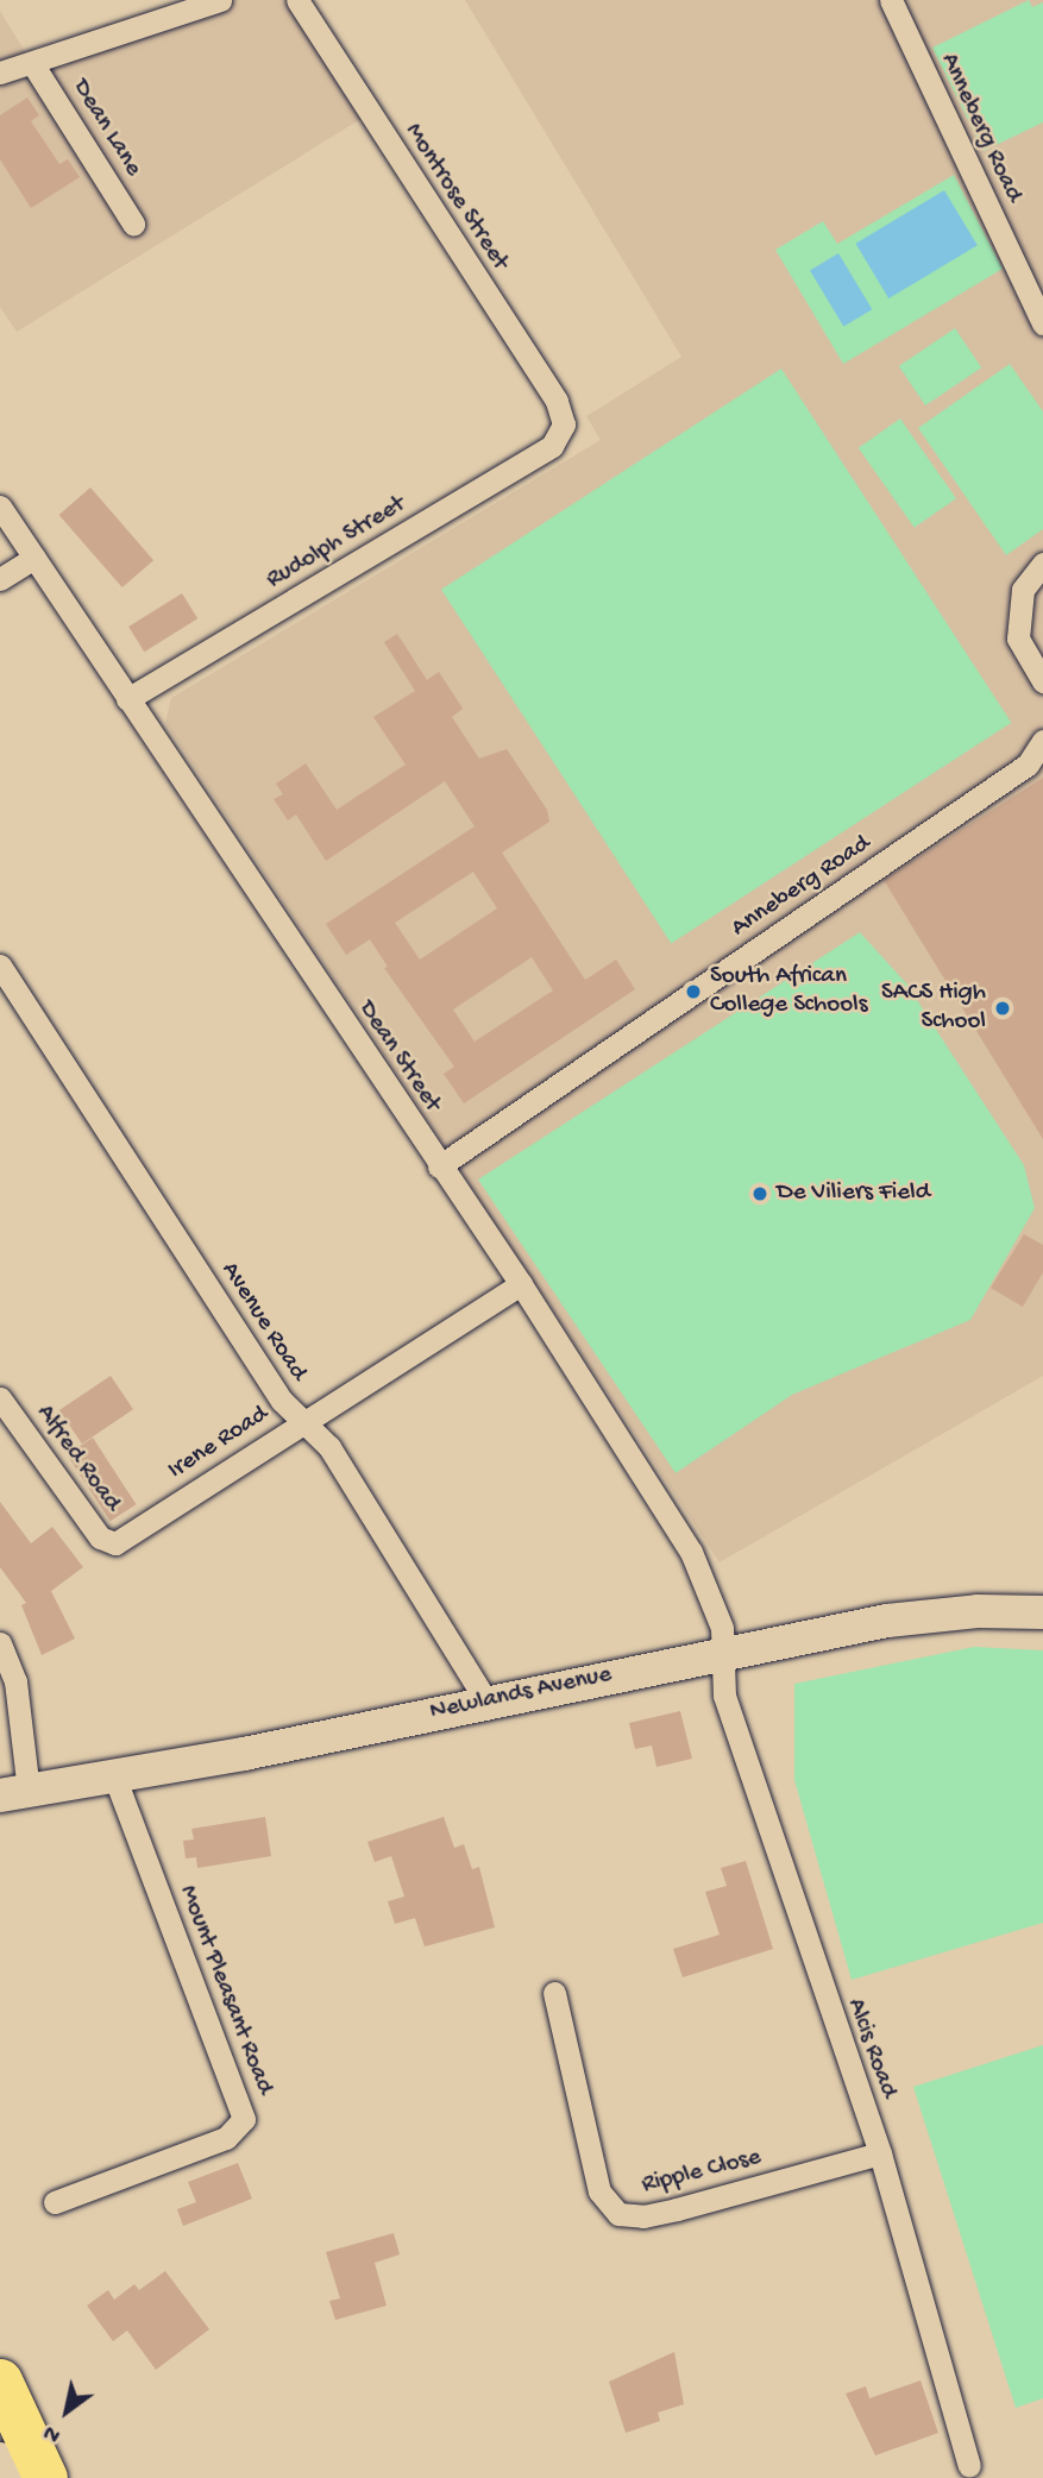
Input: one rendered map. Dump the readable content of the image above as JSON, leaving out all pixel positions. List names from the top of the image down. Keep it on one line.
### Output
{"streets":{"main road":["Newlands Avenue"],"street":["Dean Lane","Anneberg Road","Montrose Street","Rudolph Street","Dean Street","Avenue Road","Irene Road","Alfred Road","Mount Pleasant Road","Alcis Road","Ripple Close"]},"crossings":[["Anneberg Road","Dean Street"],["Montrose Street","Rudolph Street"],["Rudolph Street","Dean Street"],["Dean Street","Irene Road"],["Dean Street","Newlands Avenue"],["Dean Street","Alcis Road"],["Avenue Road","Irene Road"],["Avenue Road","Newlands Avenue"],["Irene Road","Alfred Road"],["Newlands Avenue","Mount Pleasant Road"],["Newlands Avenue","Alcis Road"],["Alcis Road","Ripple Close"]],"places":["South African College Schools","SACS High School","De Viliers Field"],"north":"bottom left"}
